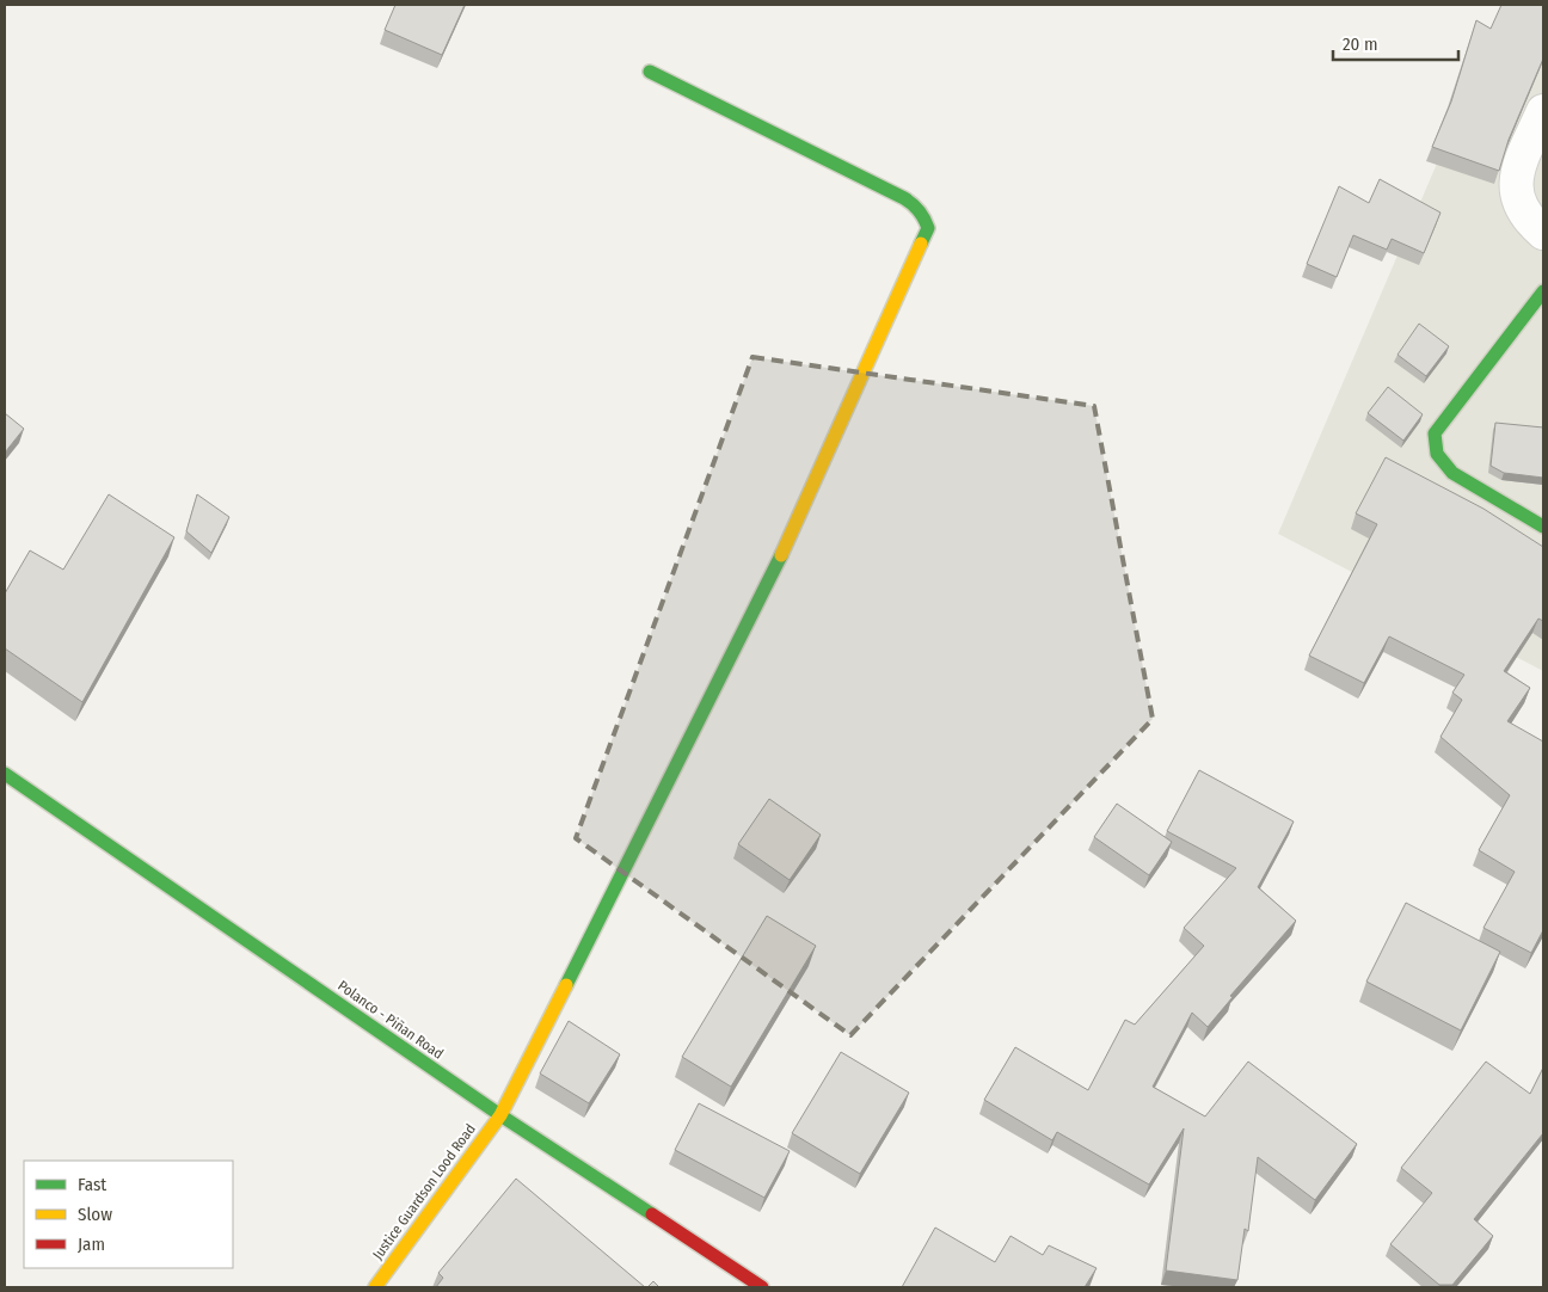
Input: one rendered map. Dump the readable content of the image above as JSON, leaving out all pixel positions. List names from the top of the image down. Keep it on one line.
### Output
{"streets":{"street":["Polanco - Piñan Road","Justice Guardson Lood Road"]},"crossings":[["Polanco - Piñan Road","Justice Guardson Lood Road"]],"legend":["Fast","Slow","Jam"],"scale_bar":"20 m"}
